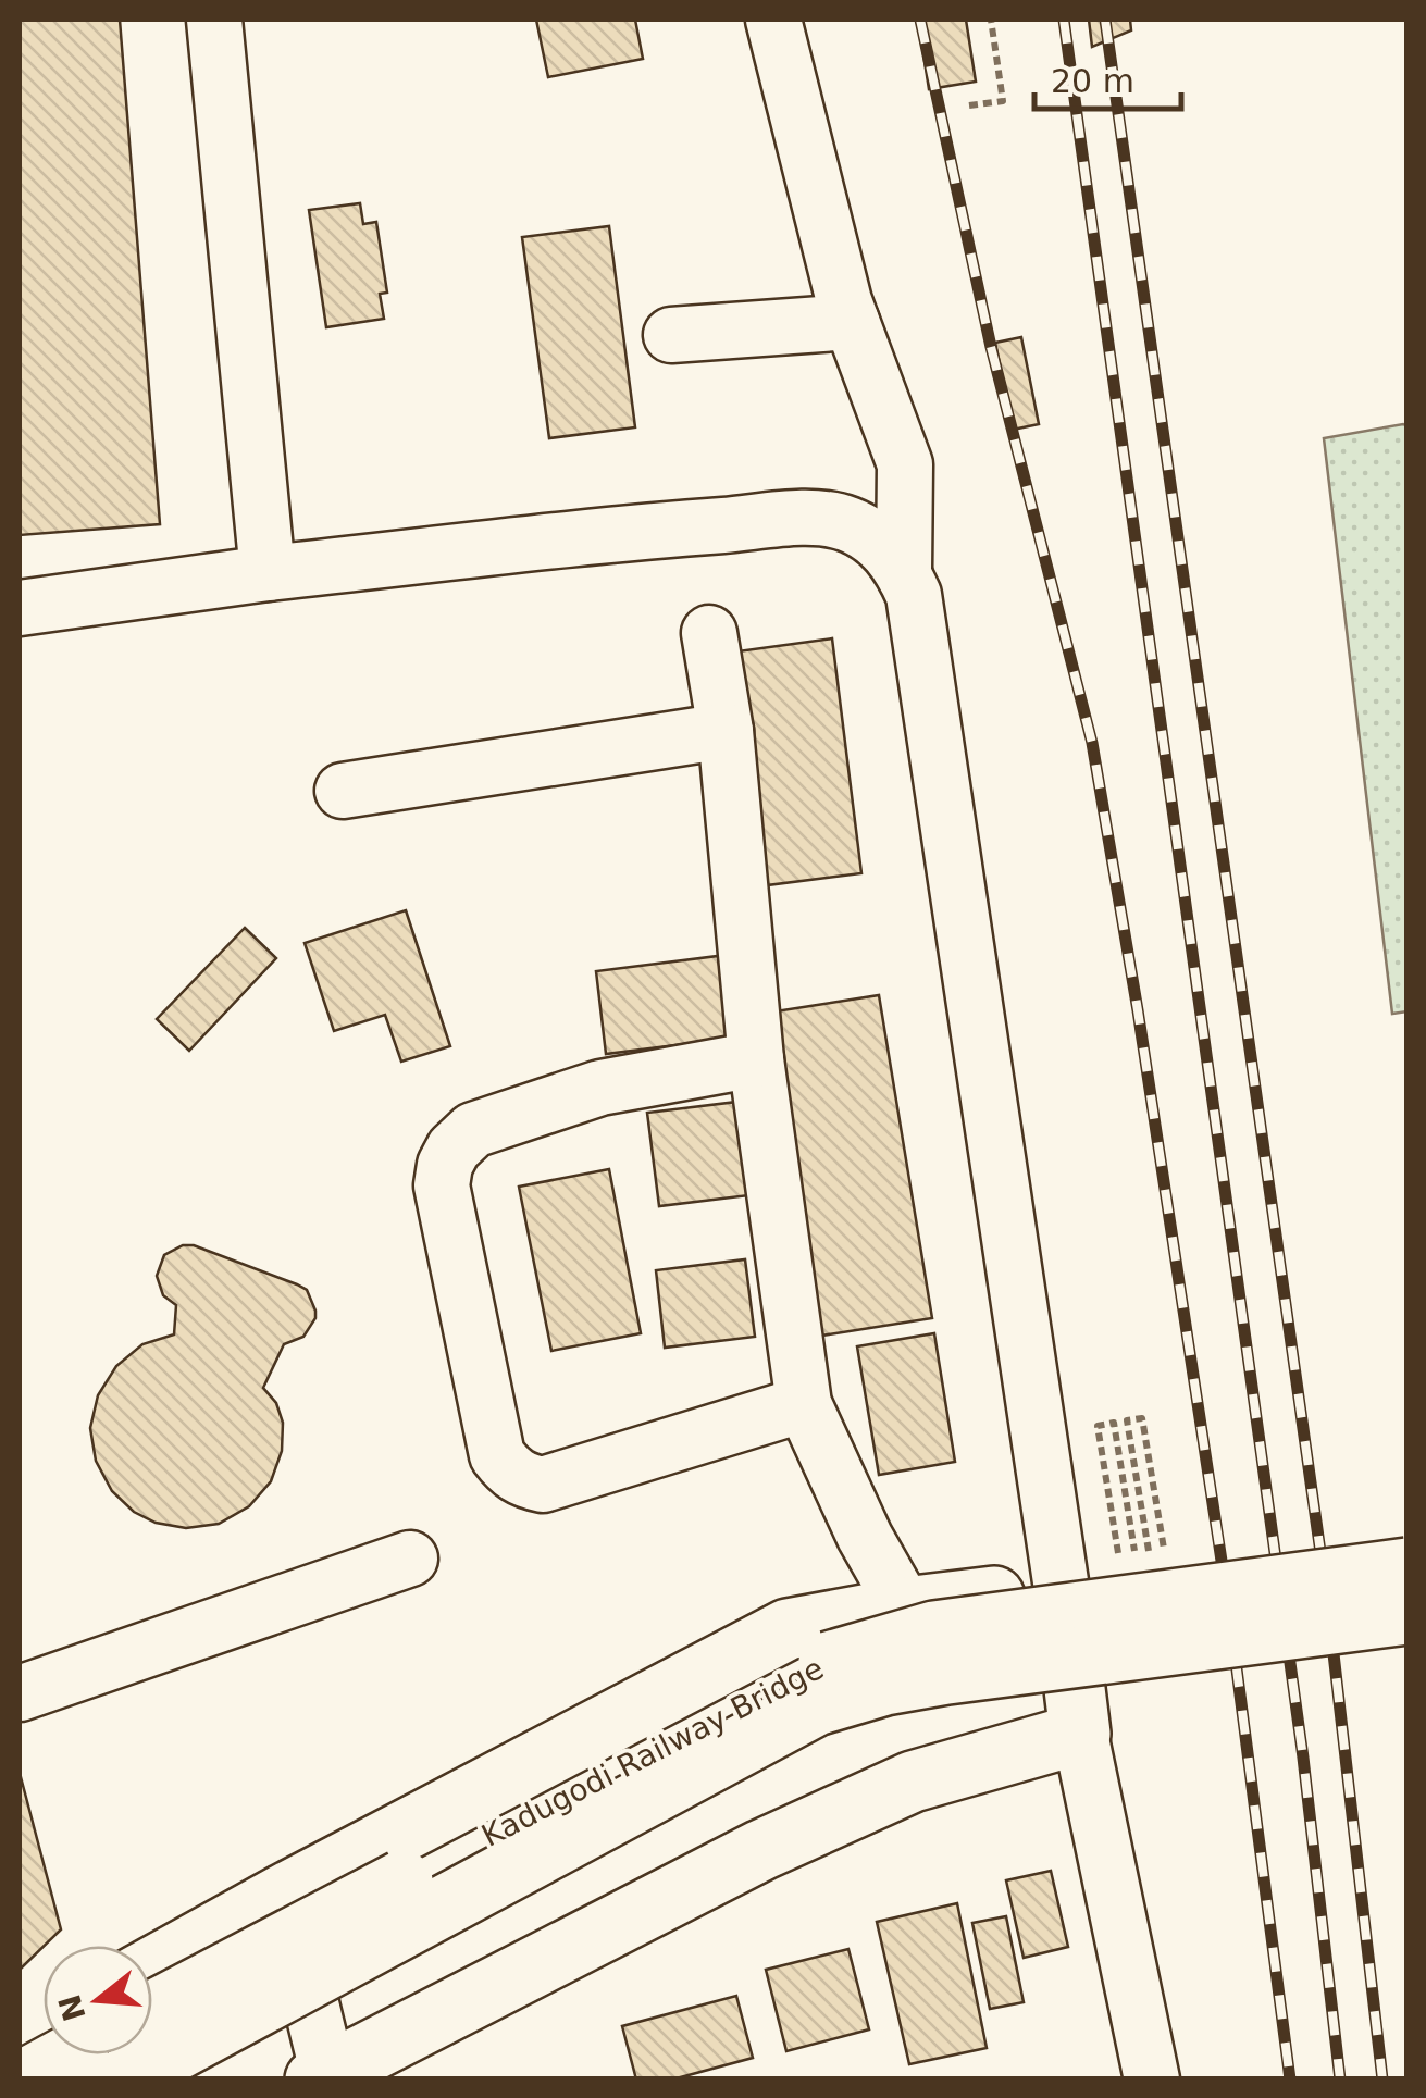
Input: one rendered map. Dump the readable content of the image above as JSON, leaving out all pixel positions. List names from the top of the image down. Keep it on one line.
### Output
{"streets":{"main road":["Kadugodi Railway Bridge"]},"scale_bar":"20 m","north":"left"}
